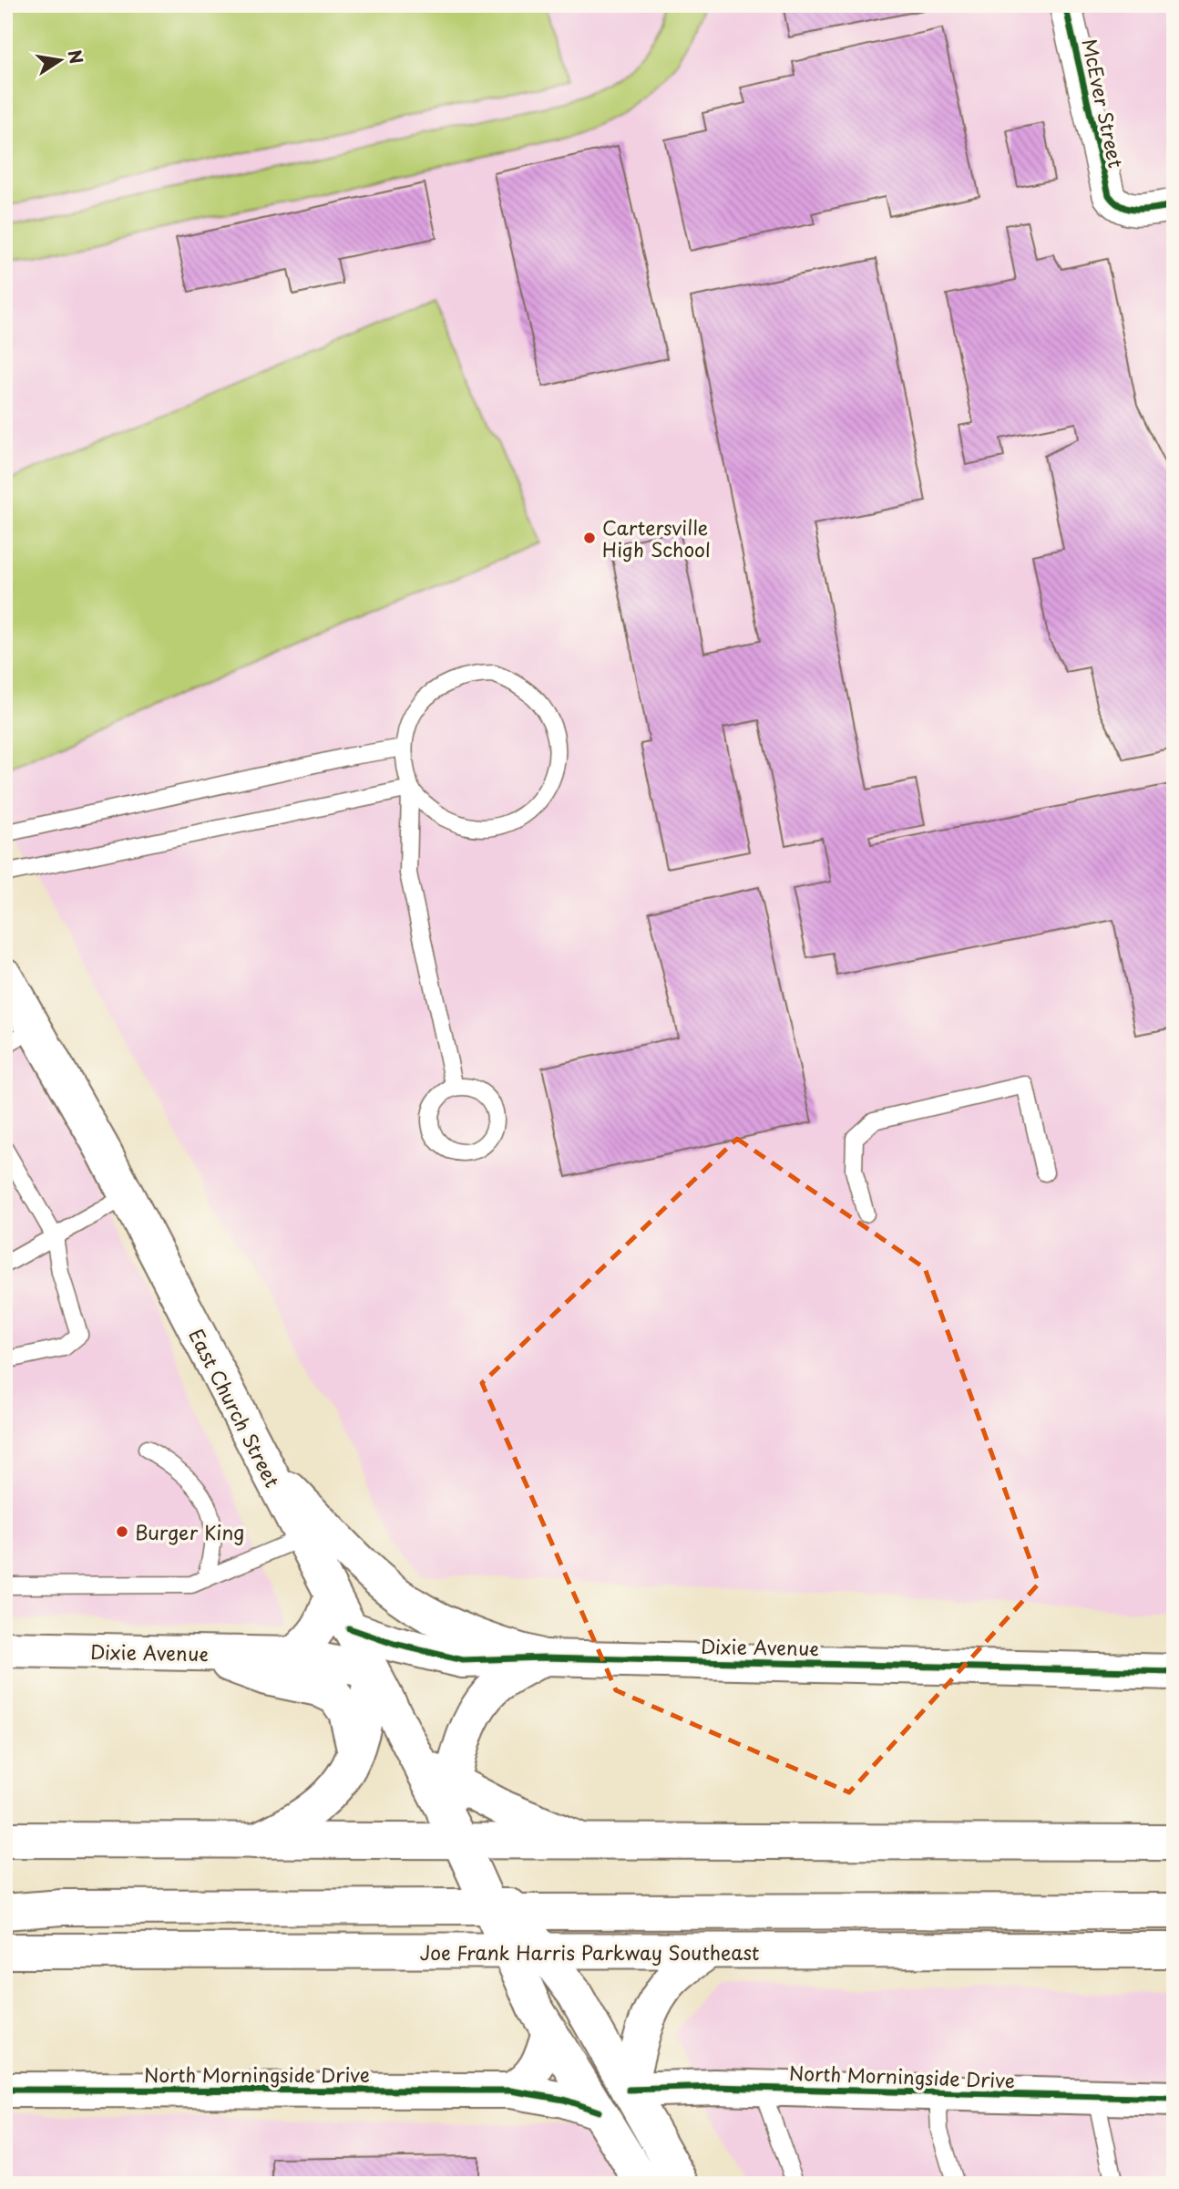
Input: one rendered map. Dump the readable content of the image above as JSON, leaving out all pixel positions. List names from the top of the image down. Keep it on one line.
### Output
{"streets":{"main road":["East Church Street","Dixie Avenue","Joe Frank Harris Parkway Southeast","North Morningside Drive"],"street":["McEver Street"]},"crossings":[["East Church Street","Dixie Avenue"],["East Church Street","Joe Frank Harris Parkway Southeast"],["East Church Street","North Morningside Drive"]],"places":["Cartersville High School","Burger King"],"north":"right"}
